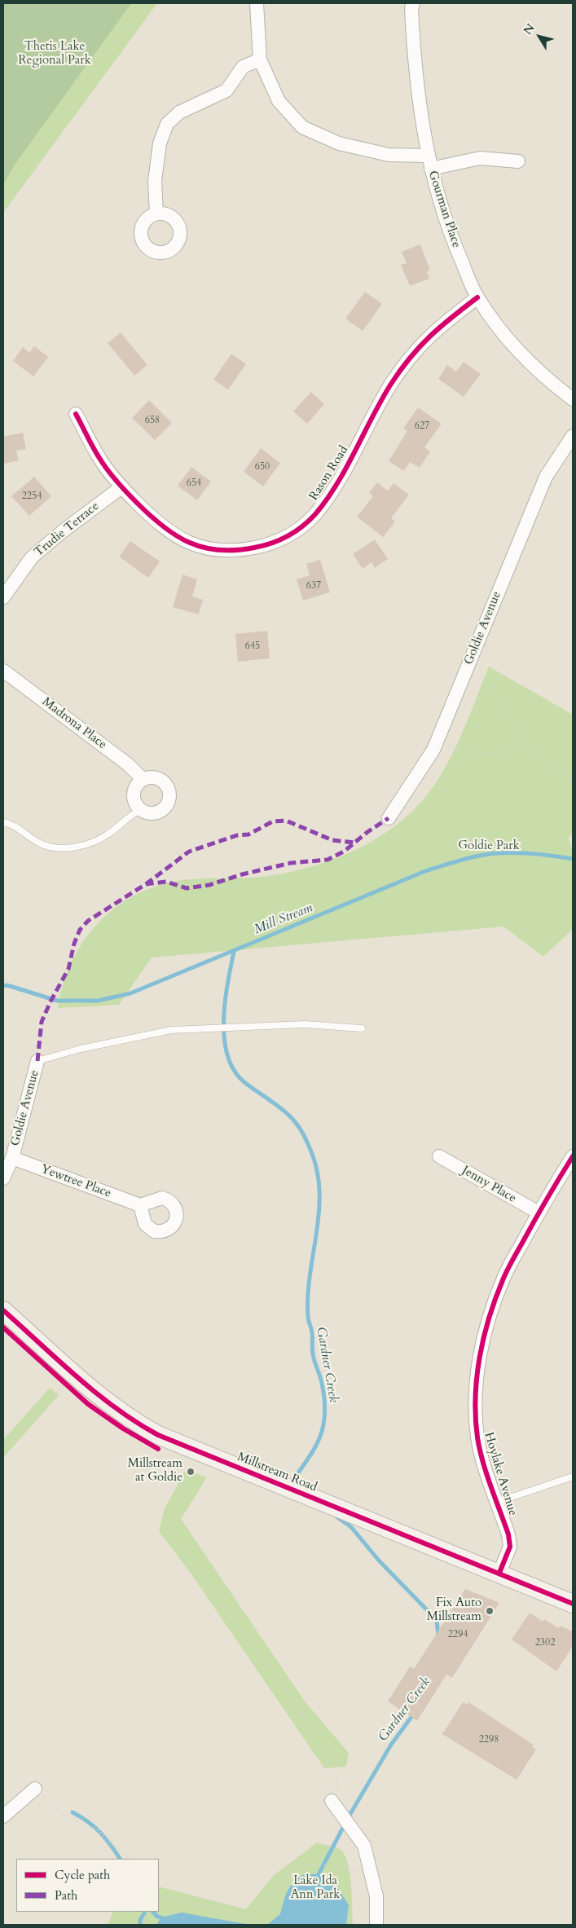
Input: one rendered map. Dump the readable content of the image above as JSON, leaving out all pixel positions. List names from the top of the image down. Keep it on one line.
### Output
{"streets":{"main road":["Millstream Road"],"street":["Gourman Place","Rason Road","Trudie Terrace","Goldie Avenue","Madrona Place","Yewtree Place","Jenny Place","Hoylake Avenue"]},"crossings":[["Gourman Place","Rason Road"],["Rason Road","Trudie Terrace"],["Goldie Avenue","Yewtree Place"],["Jenny Place","Hoylake Avenue"],["Millstream Road","Hoylake Avenue"]],"water":["Mill Stream","Gardner Creek"],"parks":["Thetis Lake Regional Park","Goldie Park","Lake Ida Ann Park"],"places":["Millstream at Goldie","Fix Auto Millstream"],"house_numbers":["658","627","650","654","2254","637","645","2294","2302","2298"],"legend":["Cycle path","Path"],"north":"top left"}
